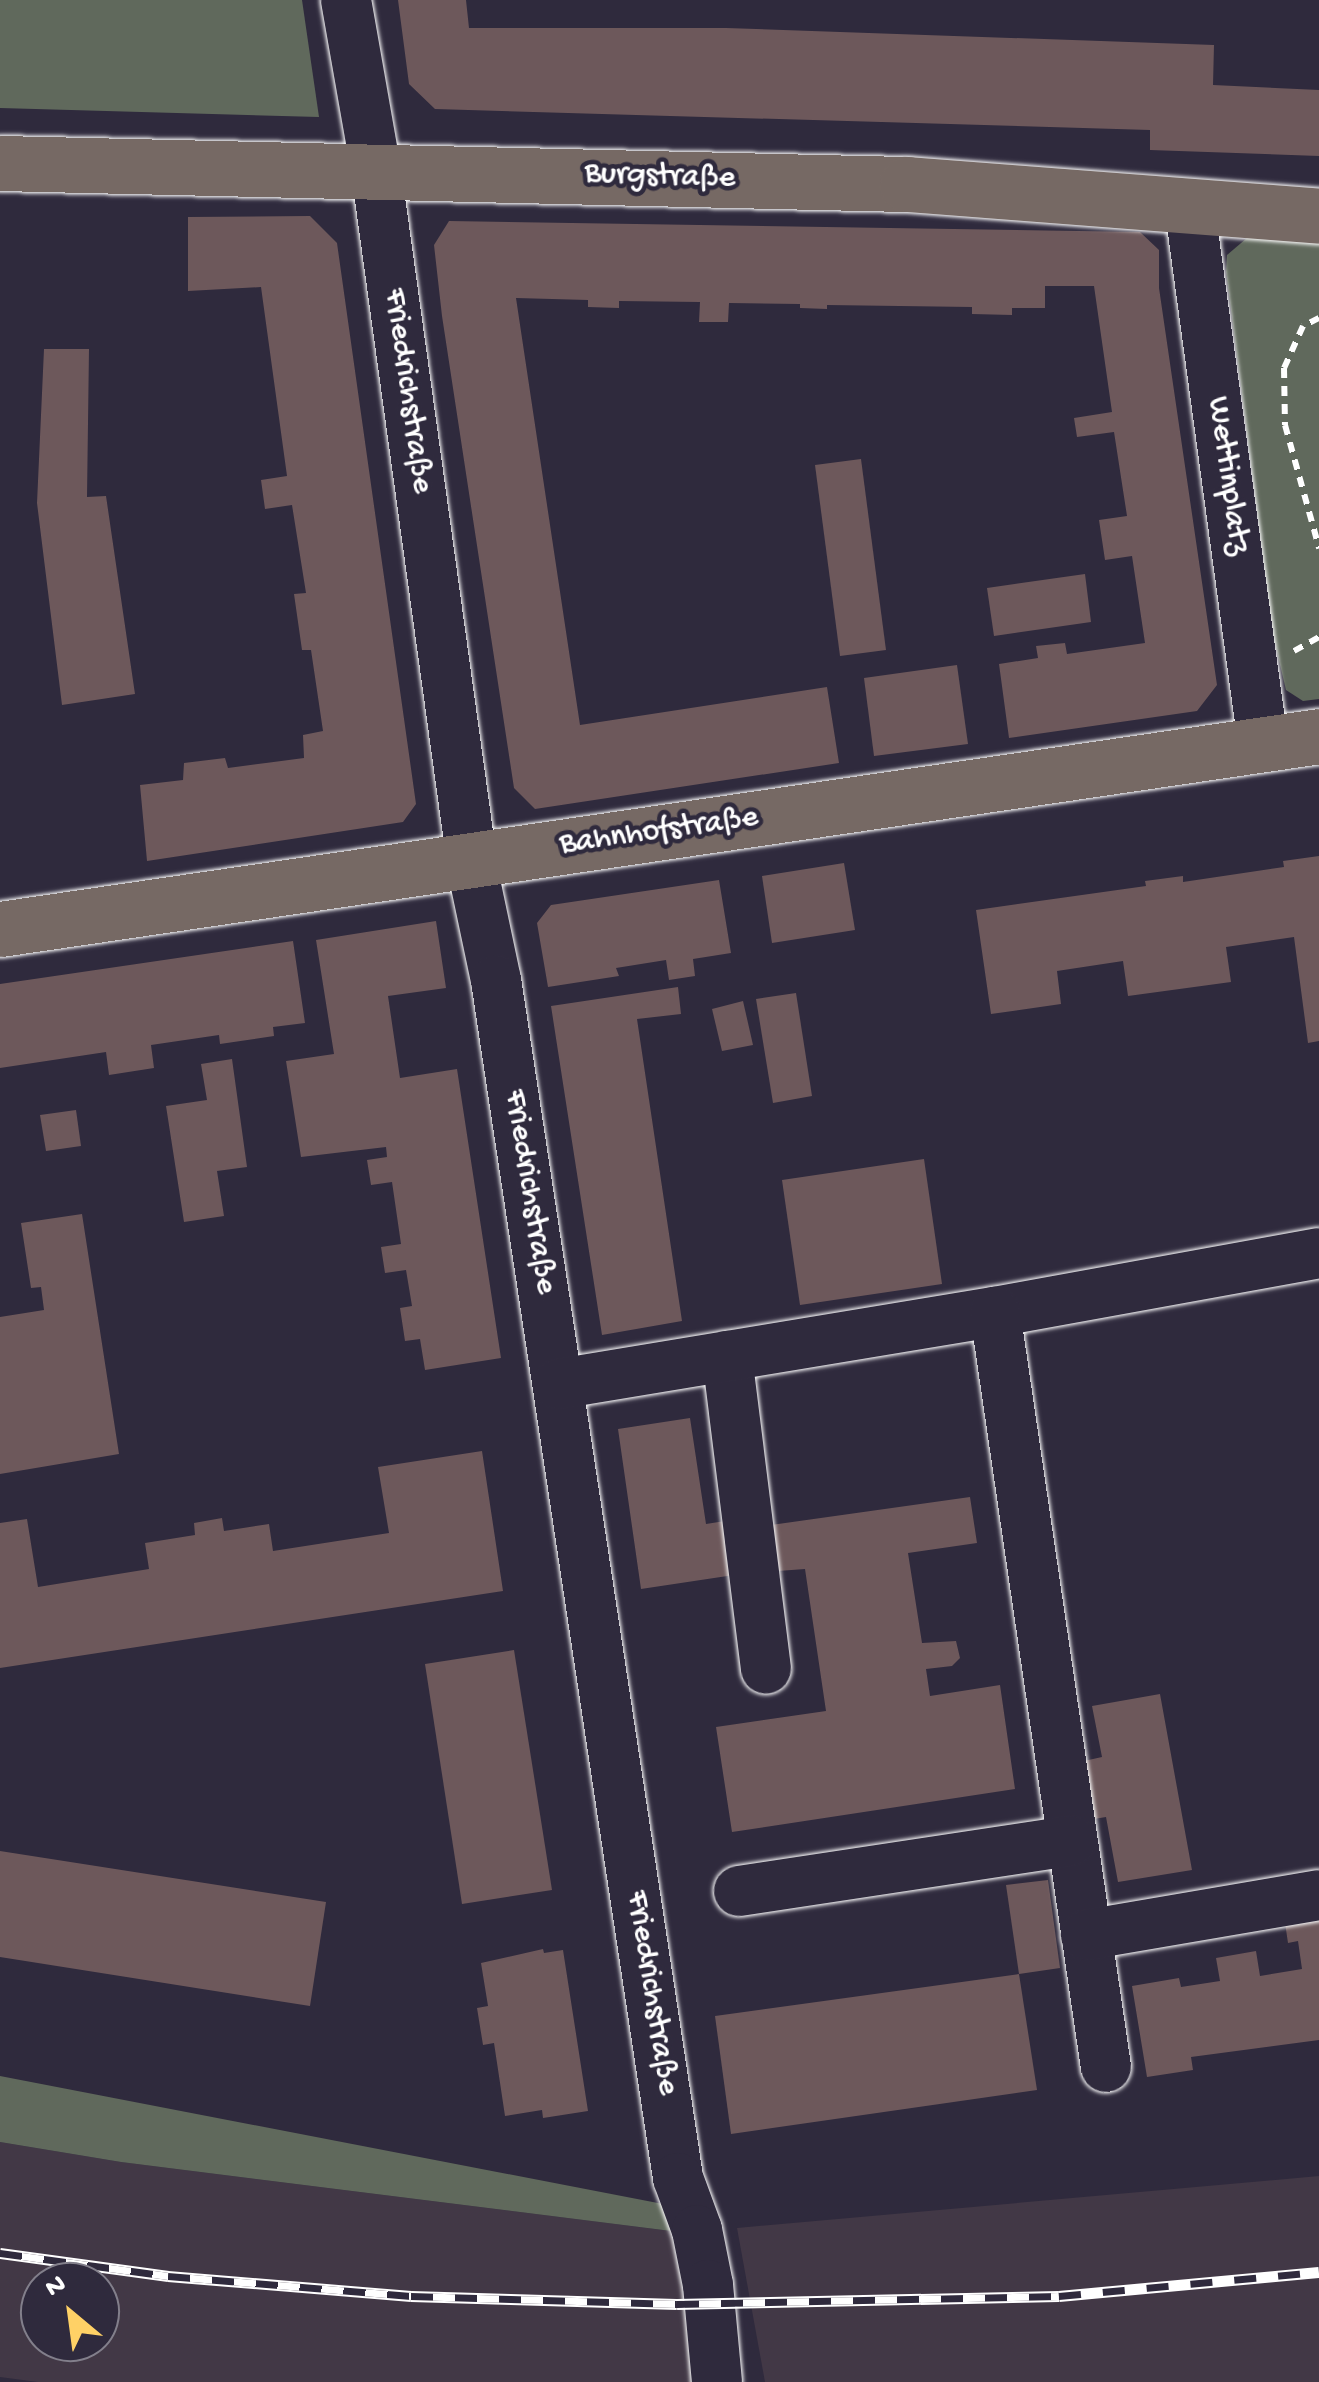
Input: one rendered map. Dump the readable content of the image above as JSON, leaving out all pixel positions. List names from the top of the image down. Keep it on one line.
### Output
{"streets":{"main road":["Burgstraße","Bahnhofstraße"],"street":["Friedrichstraße","Wettinplatz"]},"crossings":[["Burgstraße","Friedrichstraße"],["Burgstraße","Wettinplatz"],["Friedrichstraße","Bahnhofstraße"],["Wettinplatz","Bahnhofstraße"]],"north":"top left"}
